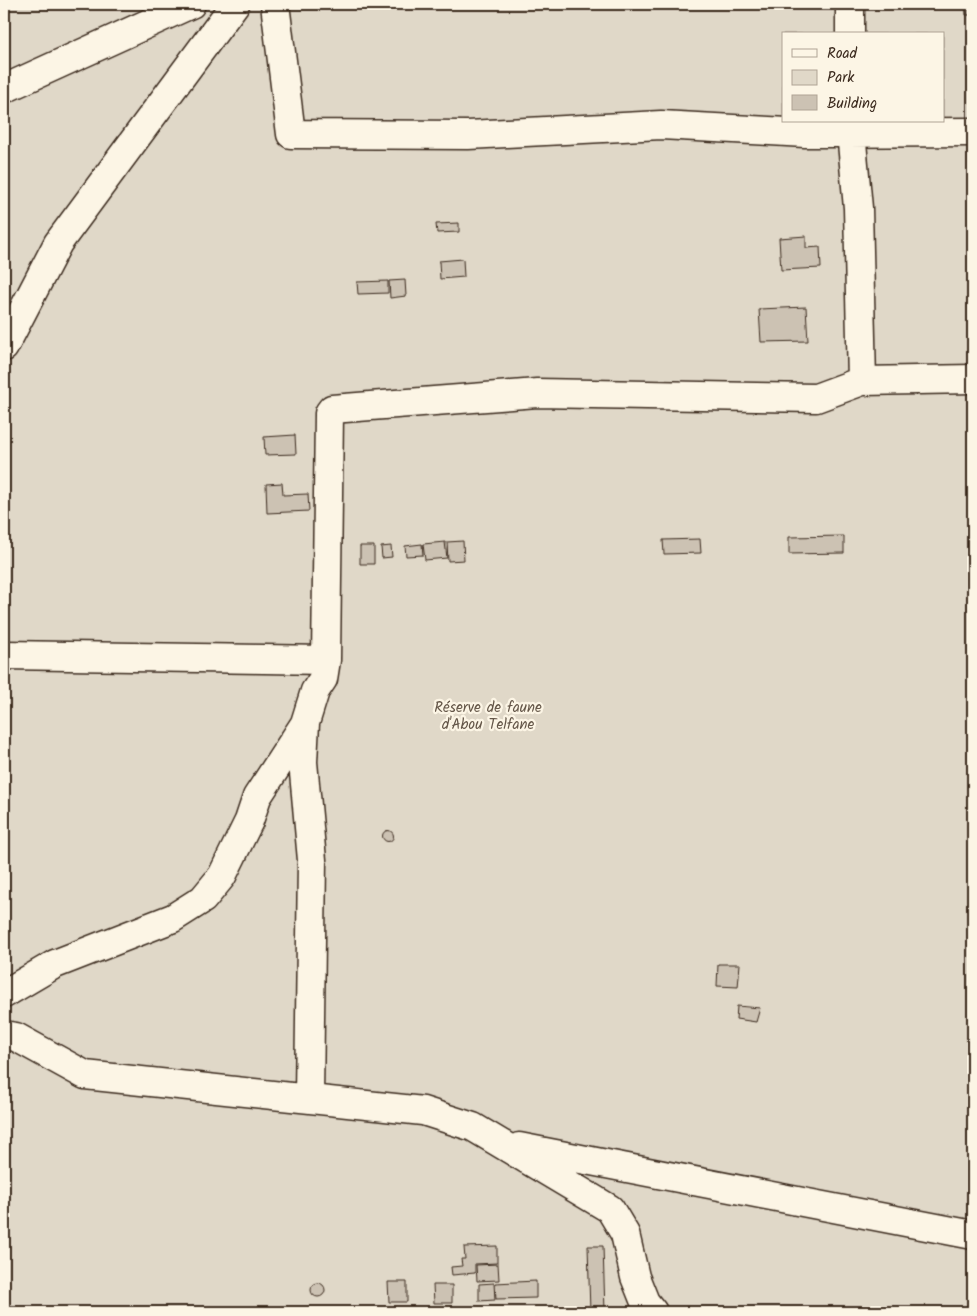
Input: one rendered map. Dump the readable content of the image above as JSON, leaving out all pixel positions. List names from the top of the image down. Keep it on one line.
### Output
{"parks":["Réserve de faune d'Abou Telfane"],"legend":["Road","Park","Building"]}
